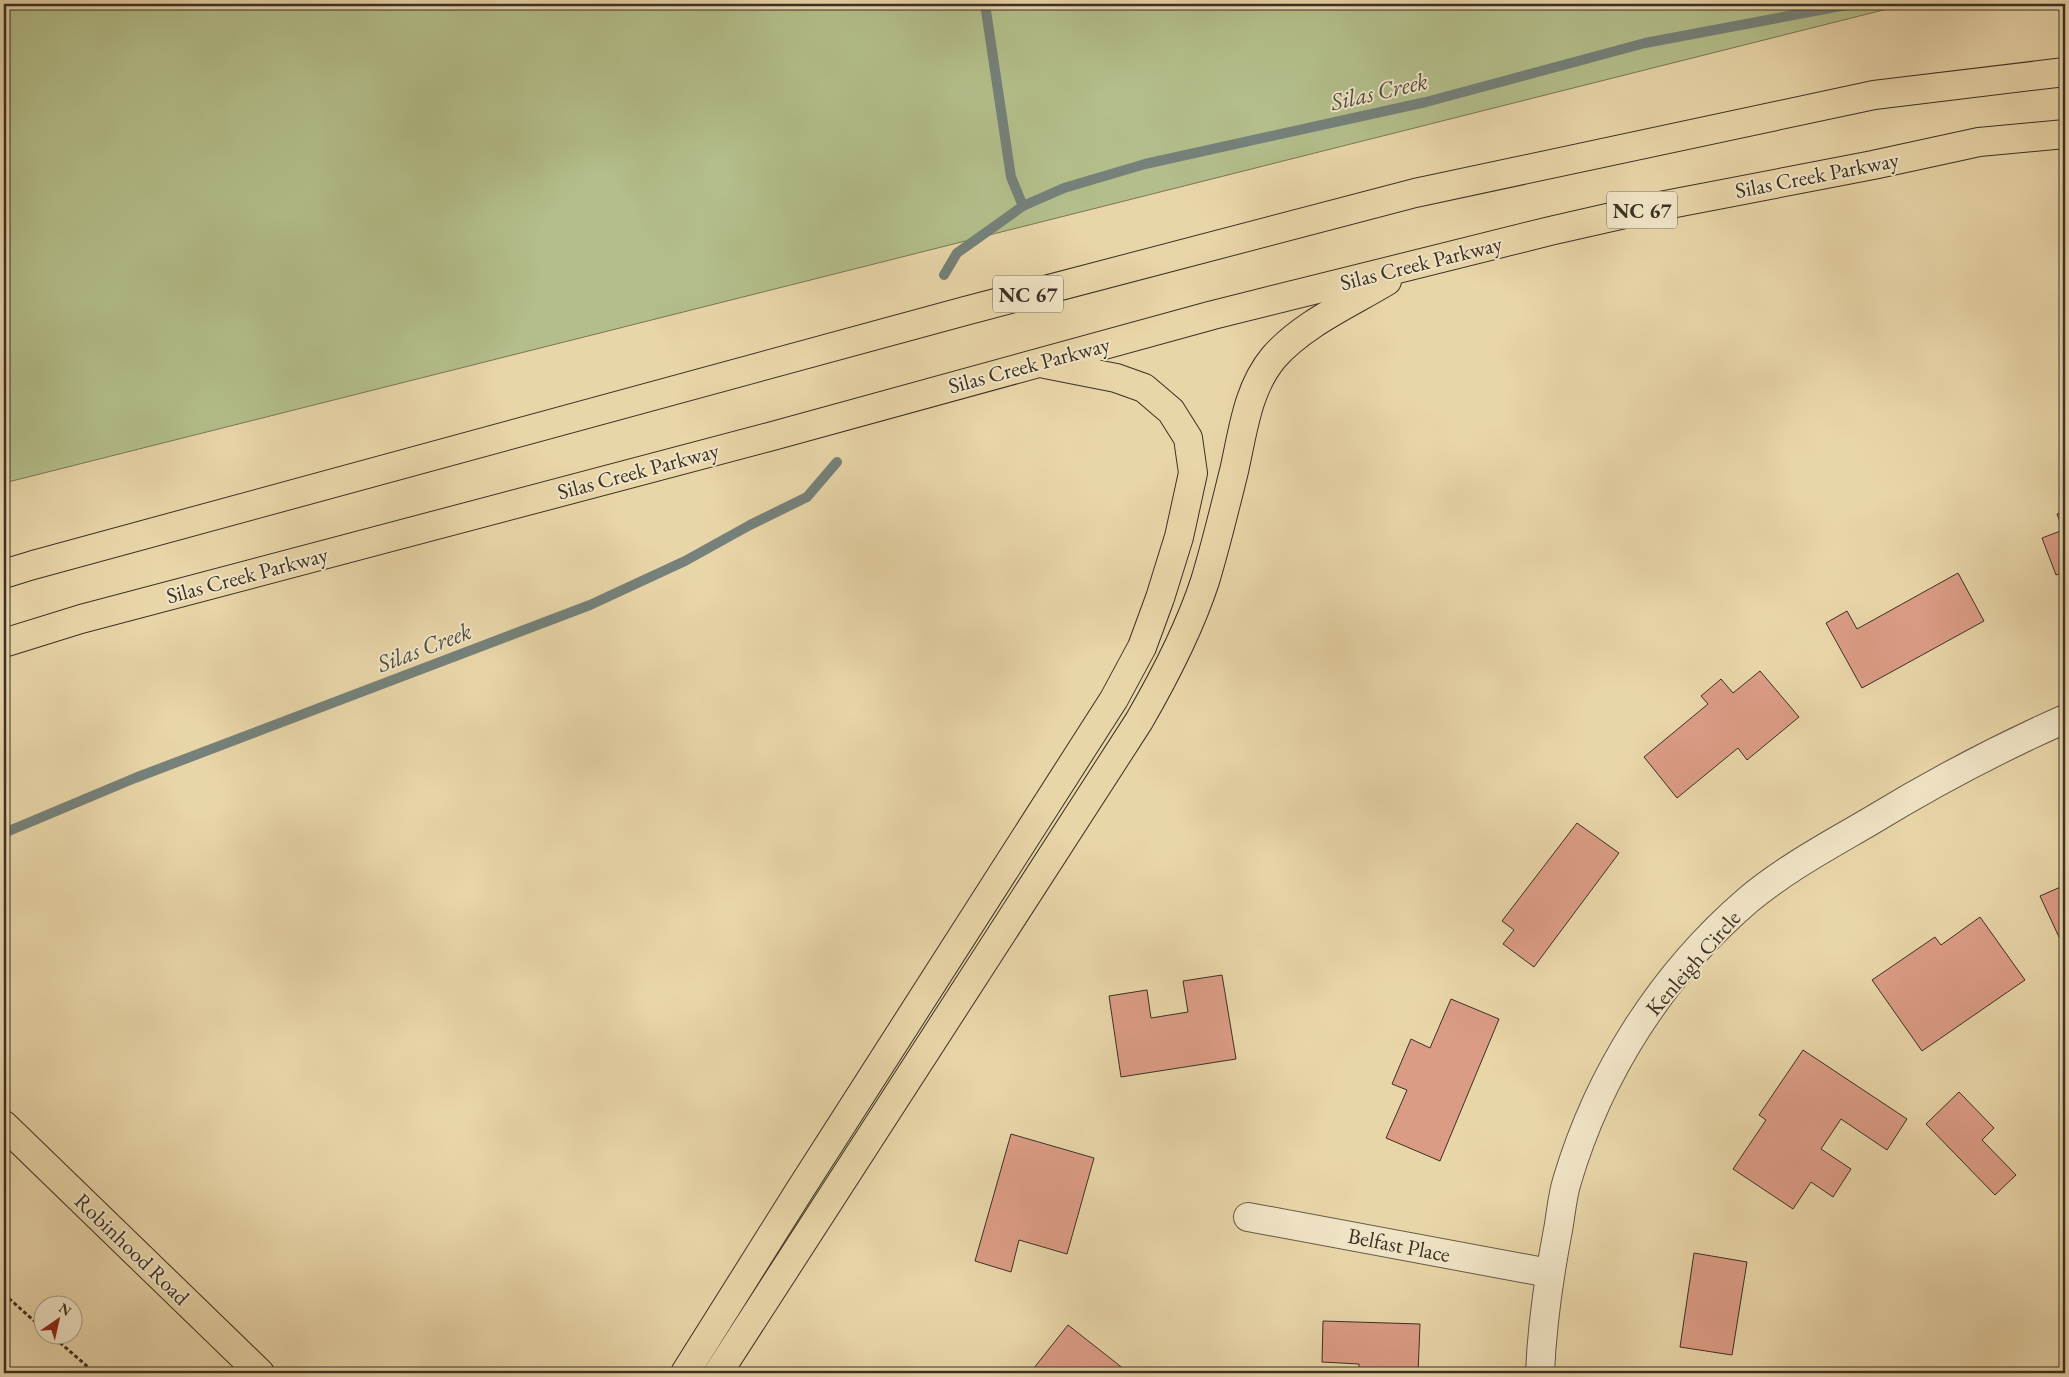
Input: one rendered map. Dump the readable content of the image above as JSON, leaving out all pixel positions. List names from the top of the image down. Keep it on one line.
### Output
{"streets":{"main road":["Silas Creek Parkway","NC 67","Robinhood Road"],"street":["Kenleigh Circle","Belfast Place"]},"crossings":[["Kenleigh Circle","Belfast Place"]],"water":["Silas Creek"],"north":"top right"}
